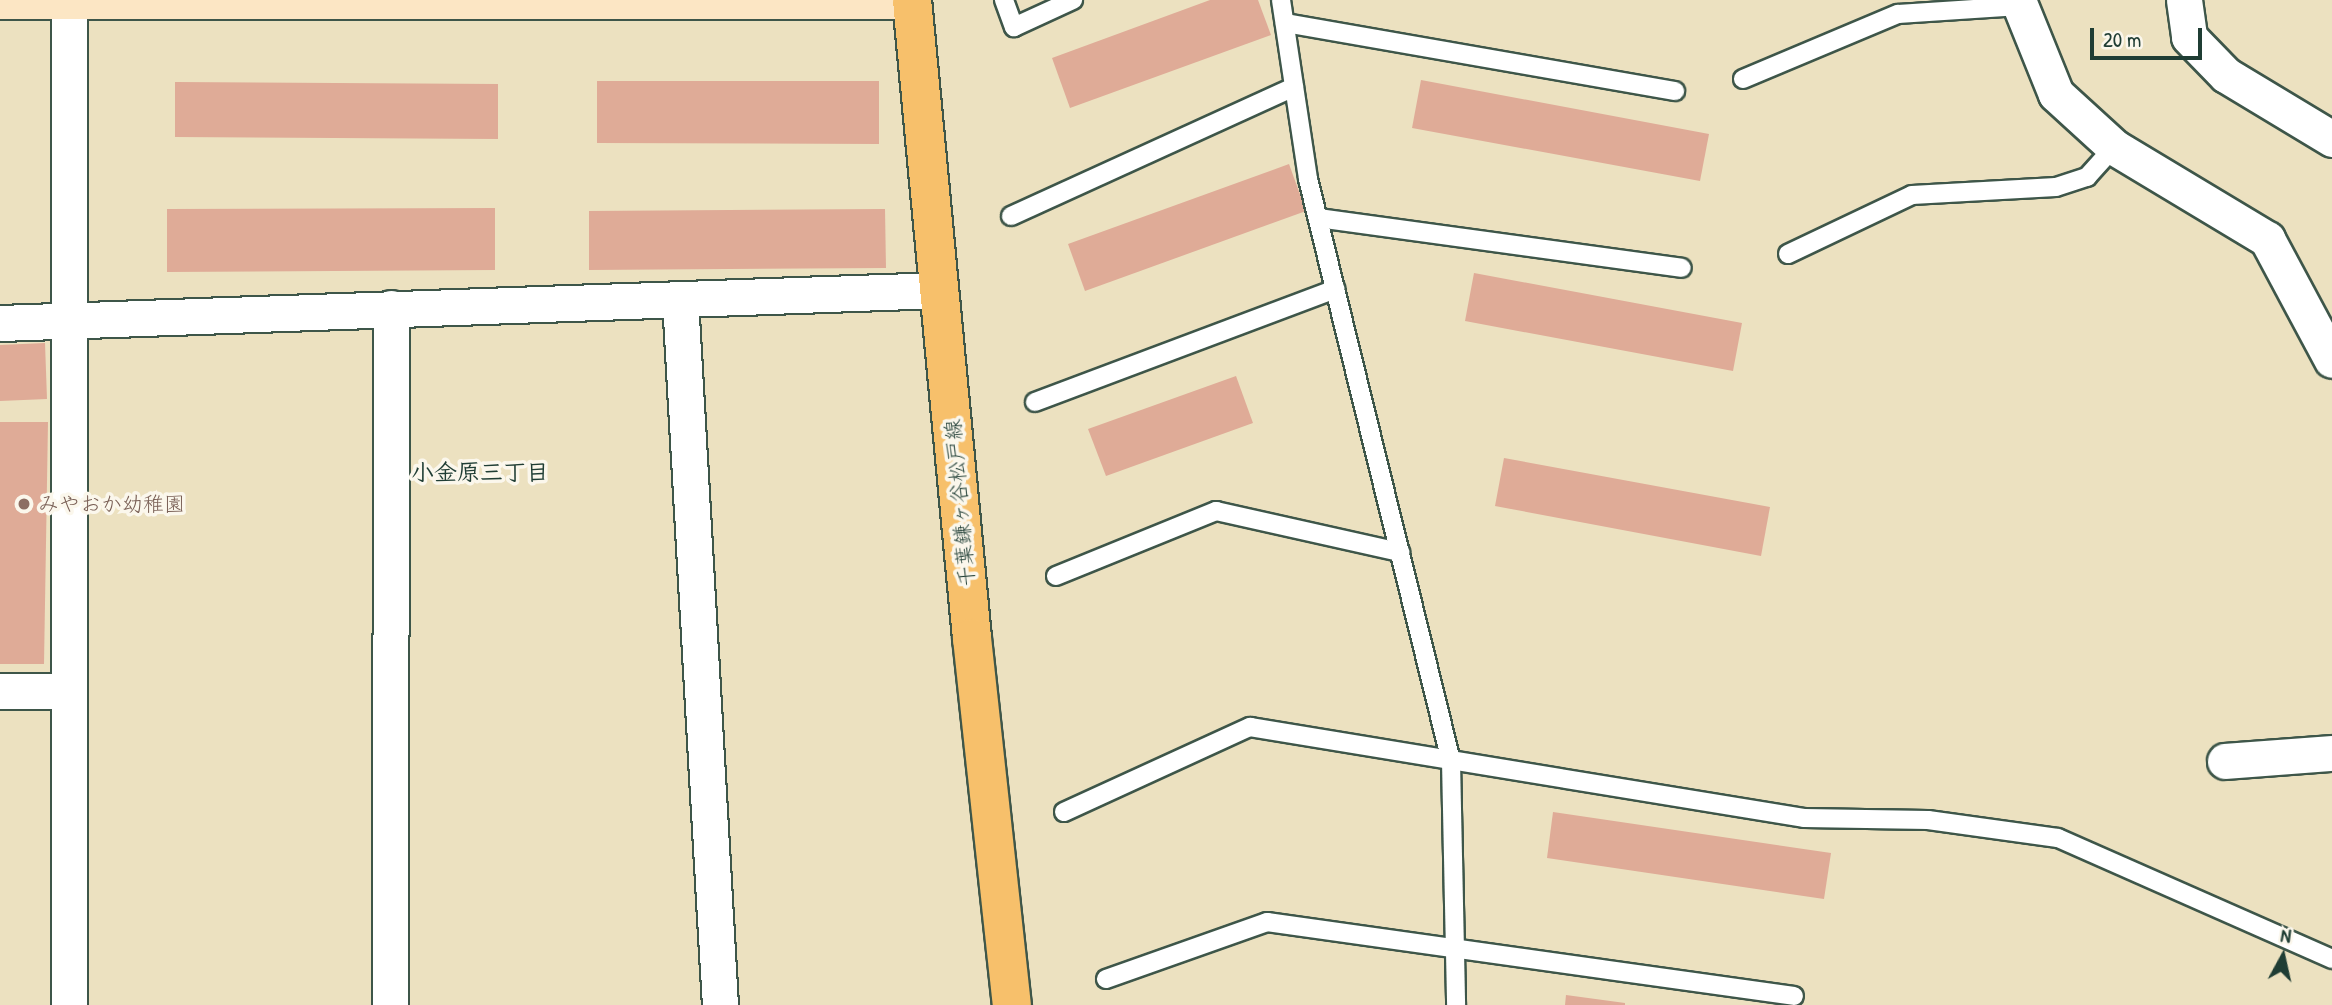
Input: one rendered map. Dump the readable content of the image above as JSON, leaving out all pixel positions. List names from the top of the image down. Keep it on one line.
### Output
{"streets":{"main road":["千葉鎌ヶ谷松戸線"]},"districts":["小金原三丁目"],"places":["みやおか幼稚園"],"scale_bar":"20 m","north":"top"}
